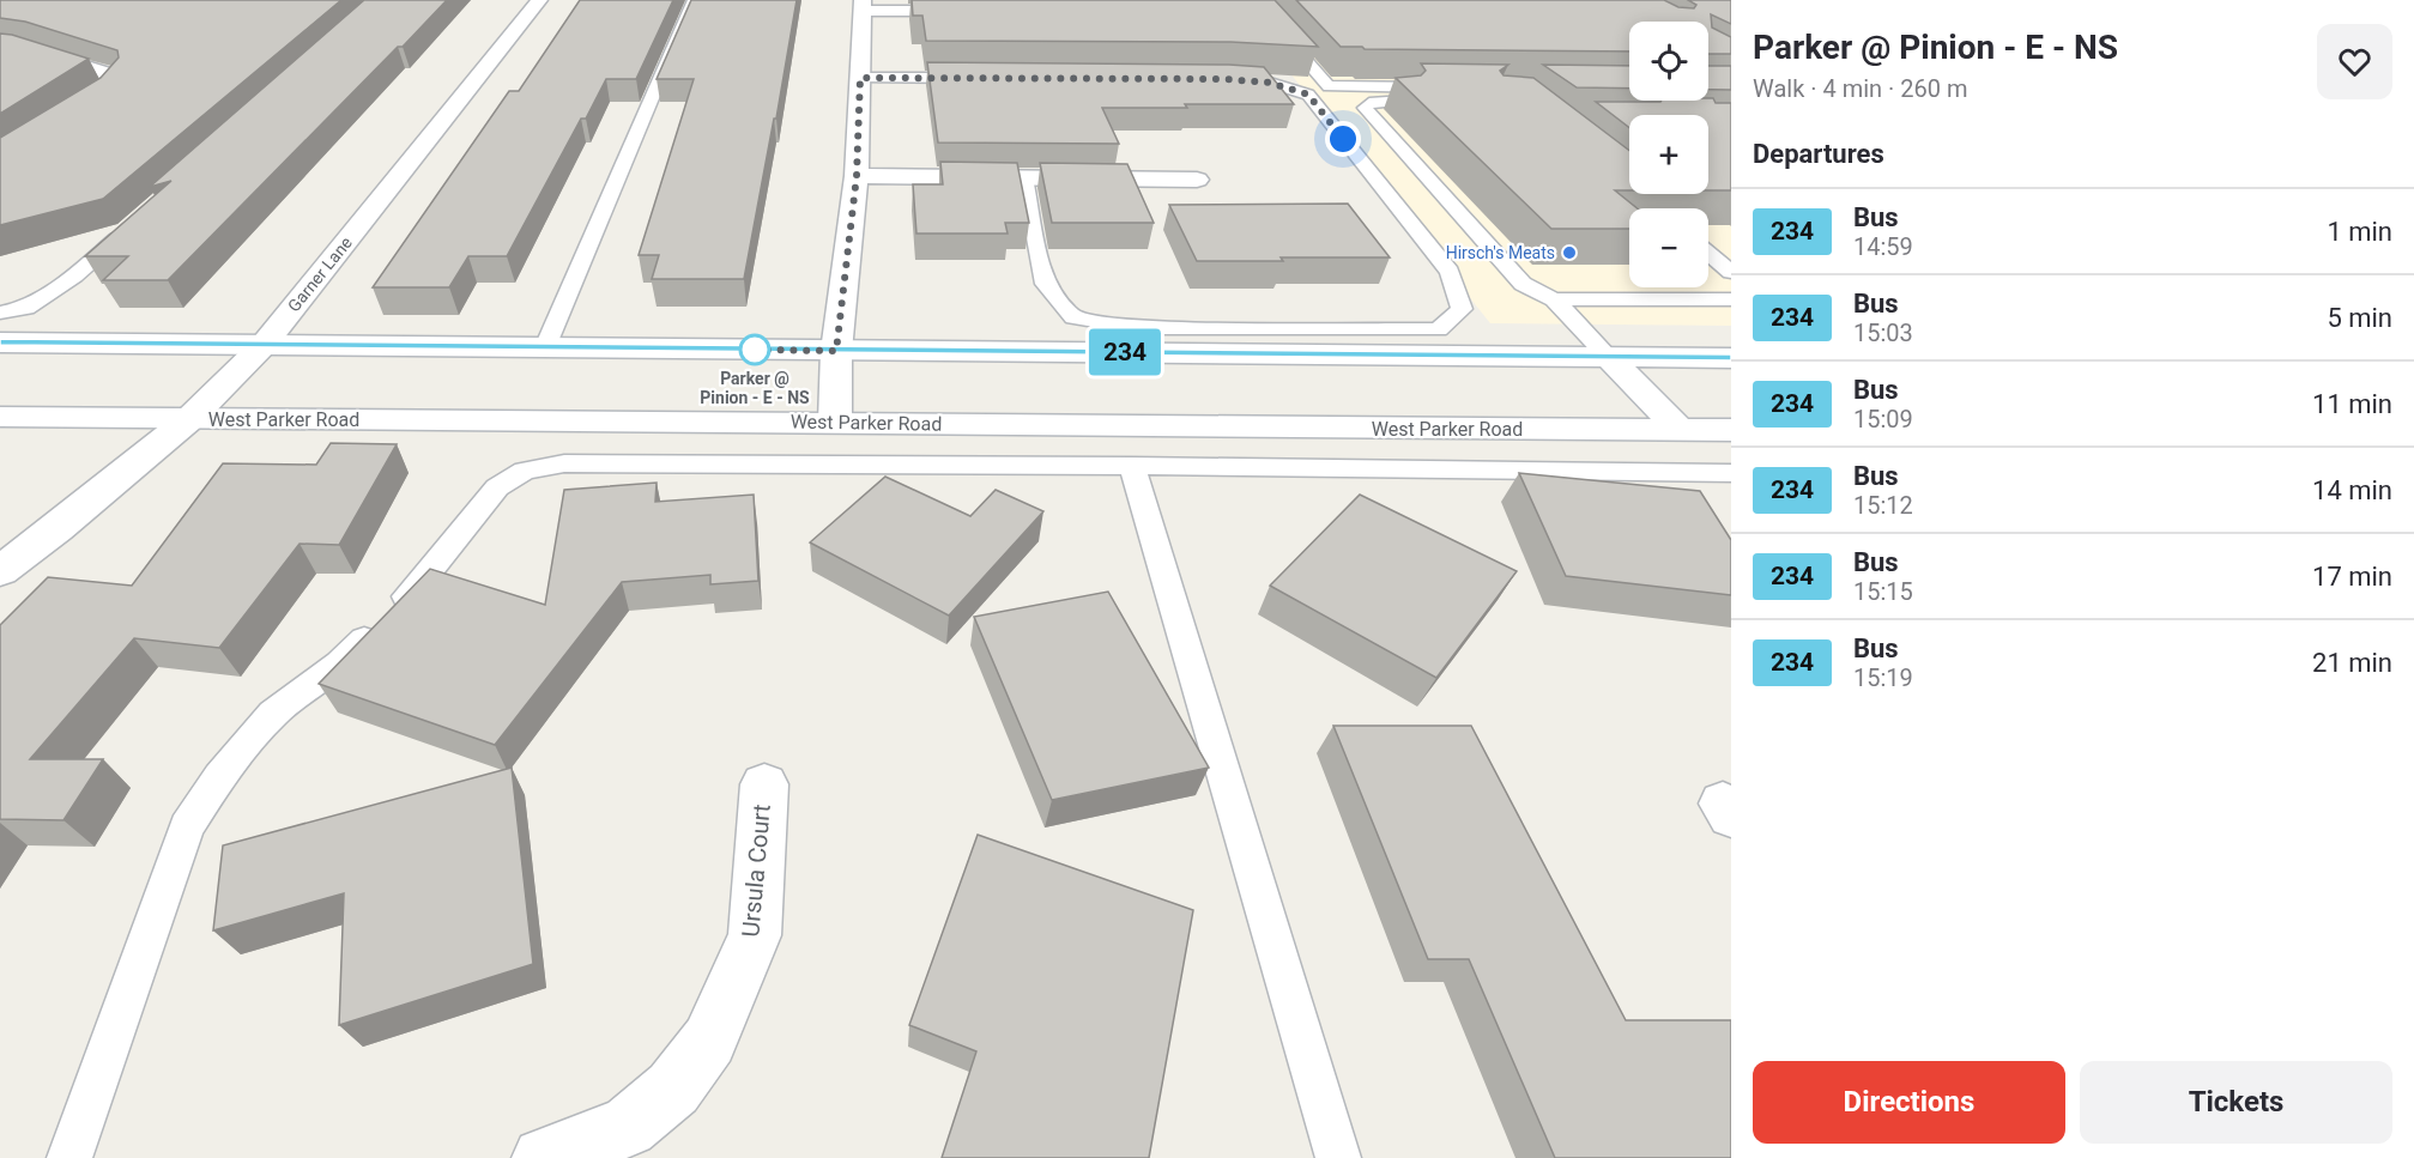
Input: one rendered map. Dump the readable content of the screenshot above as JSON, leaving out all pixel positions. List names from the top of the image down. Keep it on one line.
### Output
{"streets":{"street":["Garner Lane","West Parker Road","Ursula Court"]},"crossings":[["Garner Lane","West Parker Road"]],"places":["Hirsch's Meats","Parker @ Pinion - E - NS"],"lines":["bus line 234"],"page":{"on_map":"234","heading":[["Parker @ Pinion - E - NS","Walk · 4 min · 260 m"],"Departures"],"map_buttons":["+","−"],"list":[{"mark":"234","name":"Bus","note":"14:59","value":"1 min"},{"mark":"234","name":"Bus","note":"15:03","value":"5 min"},{"mark":"234","name":"Bus","note":"15:09","value":"11 min"},{"mark":"234","name":"Bus","note":"15:12","value":"14 min"},{"mark":"234","name":"Bus","note":"15:15","value":"17 min"},{"mark":"234","name":"Bus","note":"15:19","value":"21 min"}],"buttons":["Directions","Tickets"]}}
